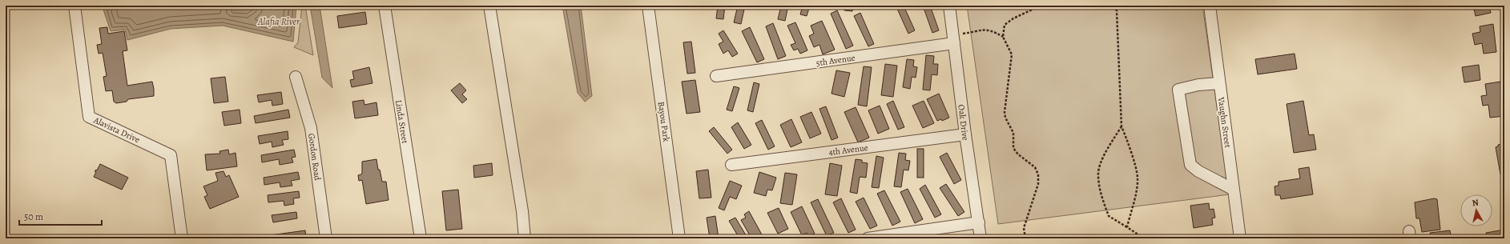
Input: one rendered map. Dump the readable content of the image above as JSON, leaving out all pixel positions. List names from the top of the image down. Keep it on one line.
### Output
{"streets":{"street":["5th Avenue","Linda Street","Bayou Park","Oak Drive","Vaughn Street","Alavista Drive","4th Avenue","Gordon Road"]},"crossings":[["5th Avenue","Oak Drive"],["Oak Drive","4th Avenue"]],"water":["Alafia River"],"scale_bar":"50 m","north":"top"}
